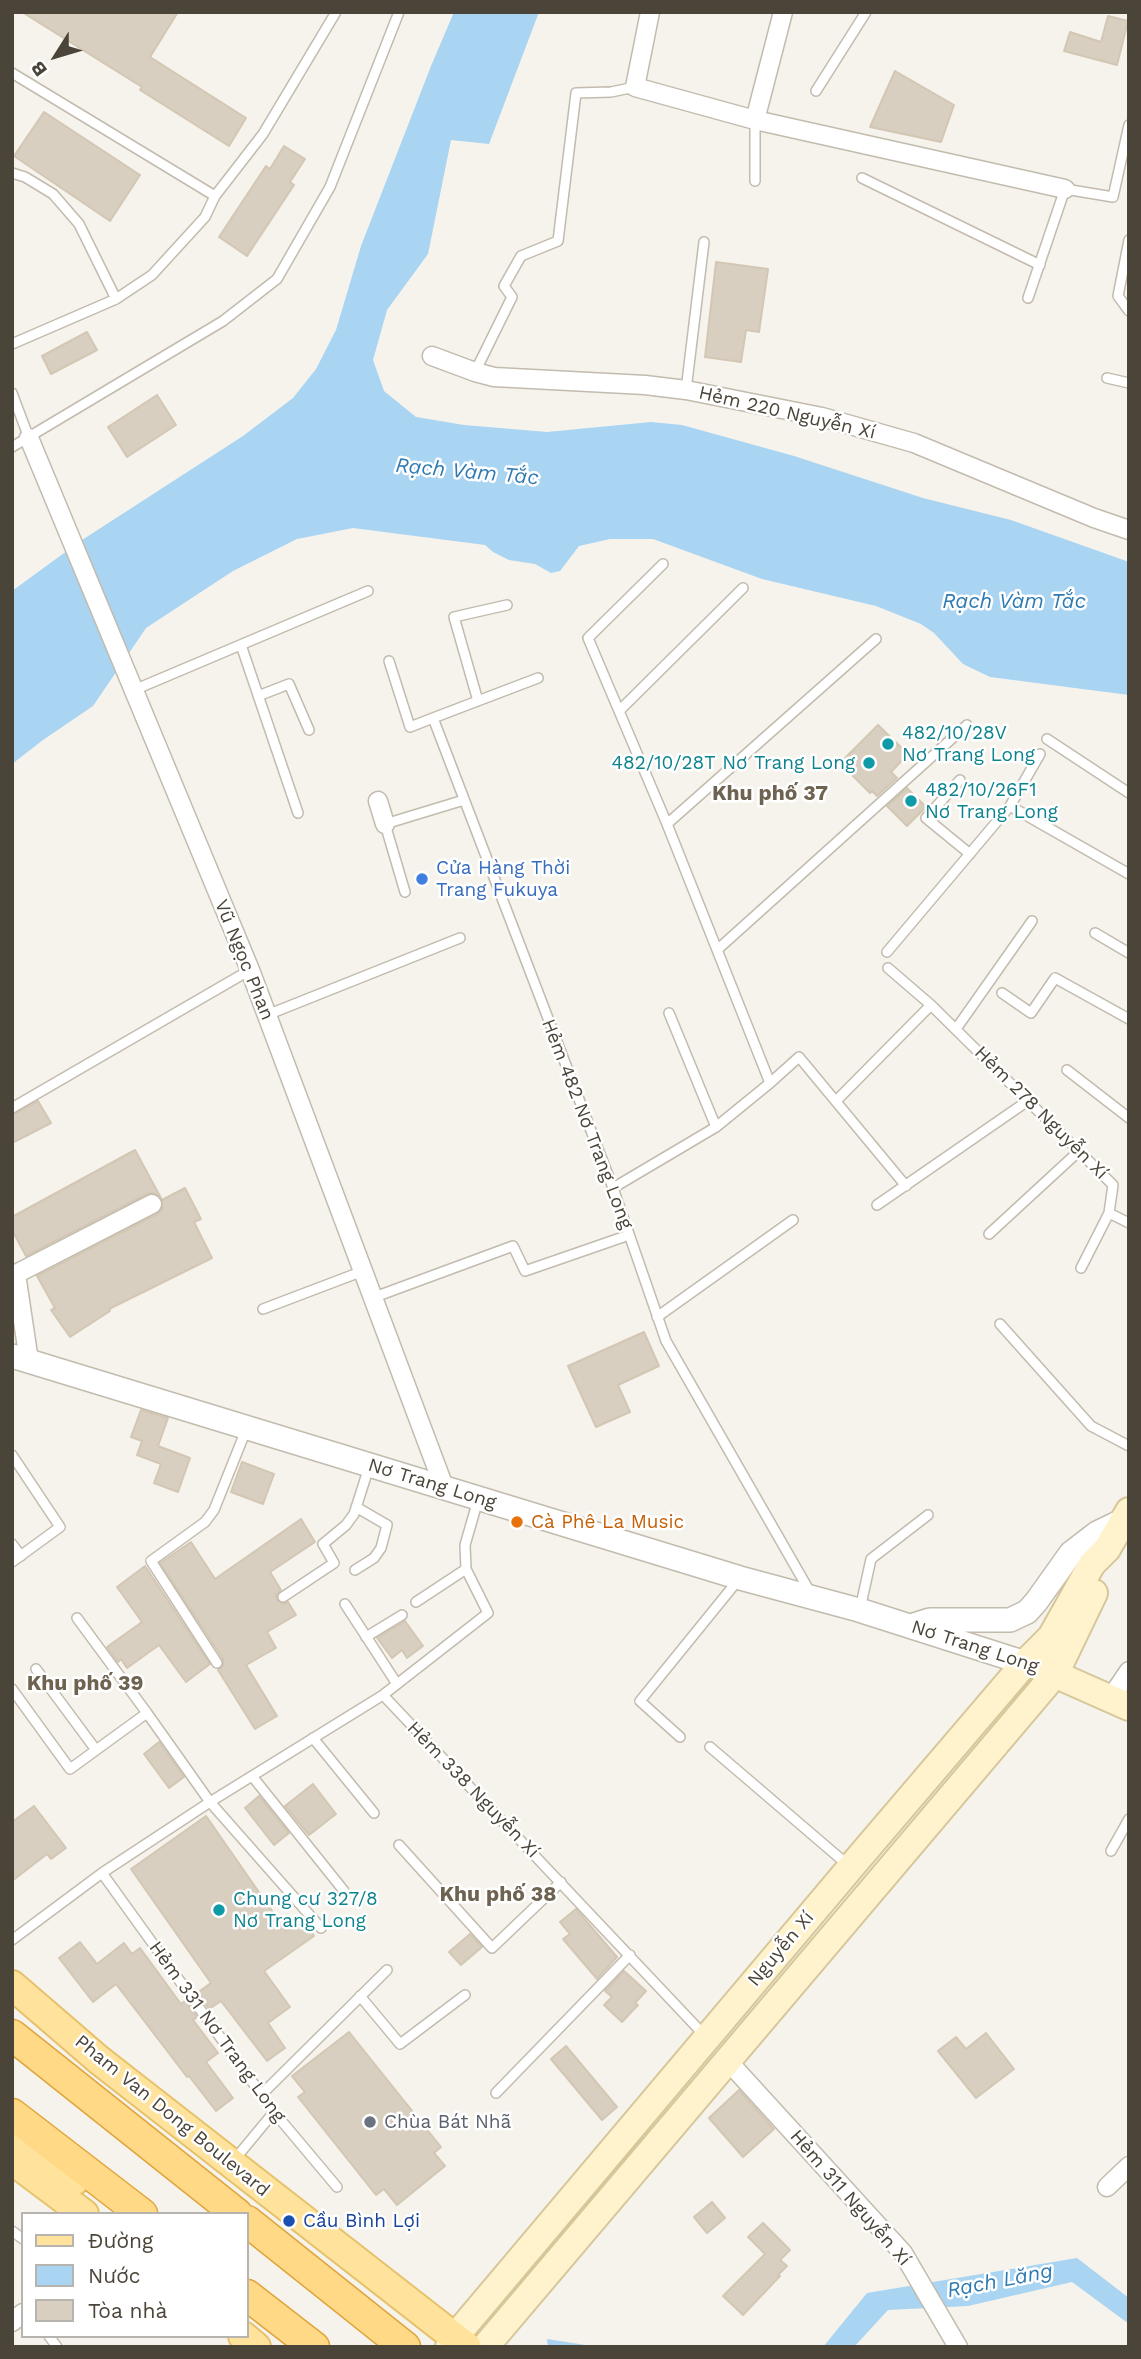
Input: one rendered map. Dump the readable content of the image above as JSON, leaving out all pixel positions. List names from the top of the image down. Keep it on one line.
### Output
{"streets":{"highway":["Pham Van Dong Boulevard"],"main road":["Nơ Trang Long","Nguyễn Xí"],"street":["Hẻm 220 Nguyễn Xí","Vũ Ngọc Phan","Hẻm 311 Nguyễn Xí"],"lane":["Hẻm 278 Nguyễn Xí","Hẻm 482 Nơ Trang Long","Hẻm 338 Nguyễn Xí","Hẻm 331 Nơ Trang Long"]},"crossings":[["Vũ Ngọc Phan","Nơ Trang Long"],["Hẻm 482 Nơ Trang Long","Nơ Trang Long"],["Nơ Trang Long","Nguyễn Xí"],["Hẻm 338 Nguyễn Xí","Nguyễn Xí"],["Nguyễn Xí","Pham Van Dong Boulevard"],["Nguyễn Xí","Hẻm 311 Nguyễn Xí"]],"districts":["Khu phố 37","Khu phố 39","Khu phố 38"],"water":["Rạch Vàm Tắc","Rạch Lăng"],"places":["482/10/28V Nơ Trang Long","482/10/28T Nơ Trang Long","482/10/26F1 Nơ Trang Long","Cửa Hàng Thời Trang Fukuya","Cà Phê La Music","Chung cư 327/8 Nơ Trang Long","Chùa Bát Nhã","Cầu Bình Lợi"],"legend":["Đường","Nước","Tòa nhà"],"north":"bottom left"}
